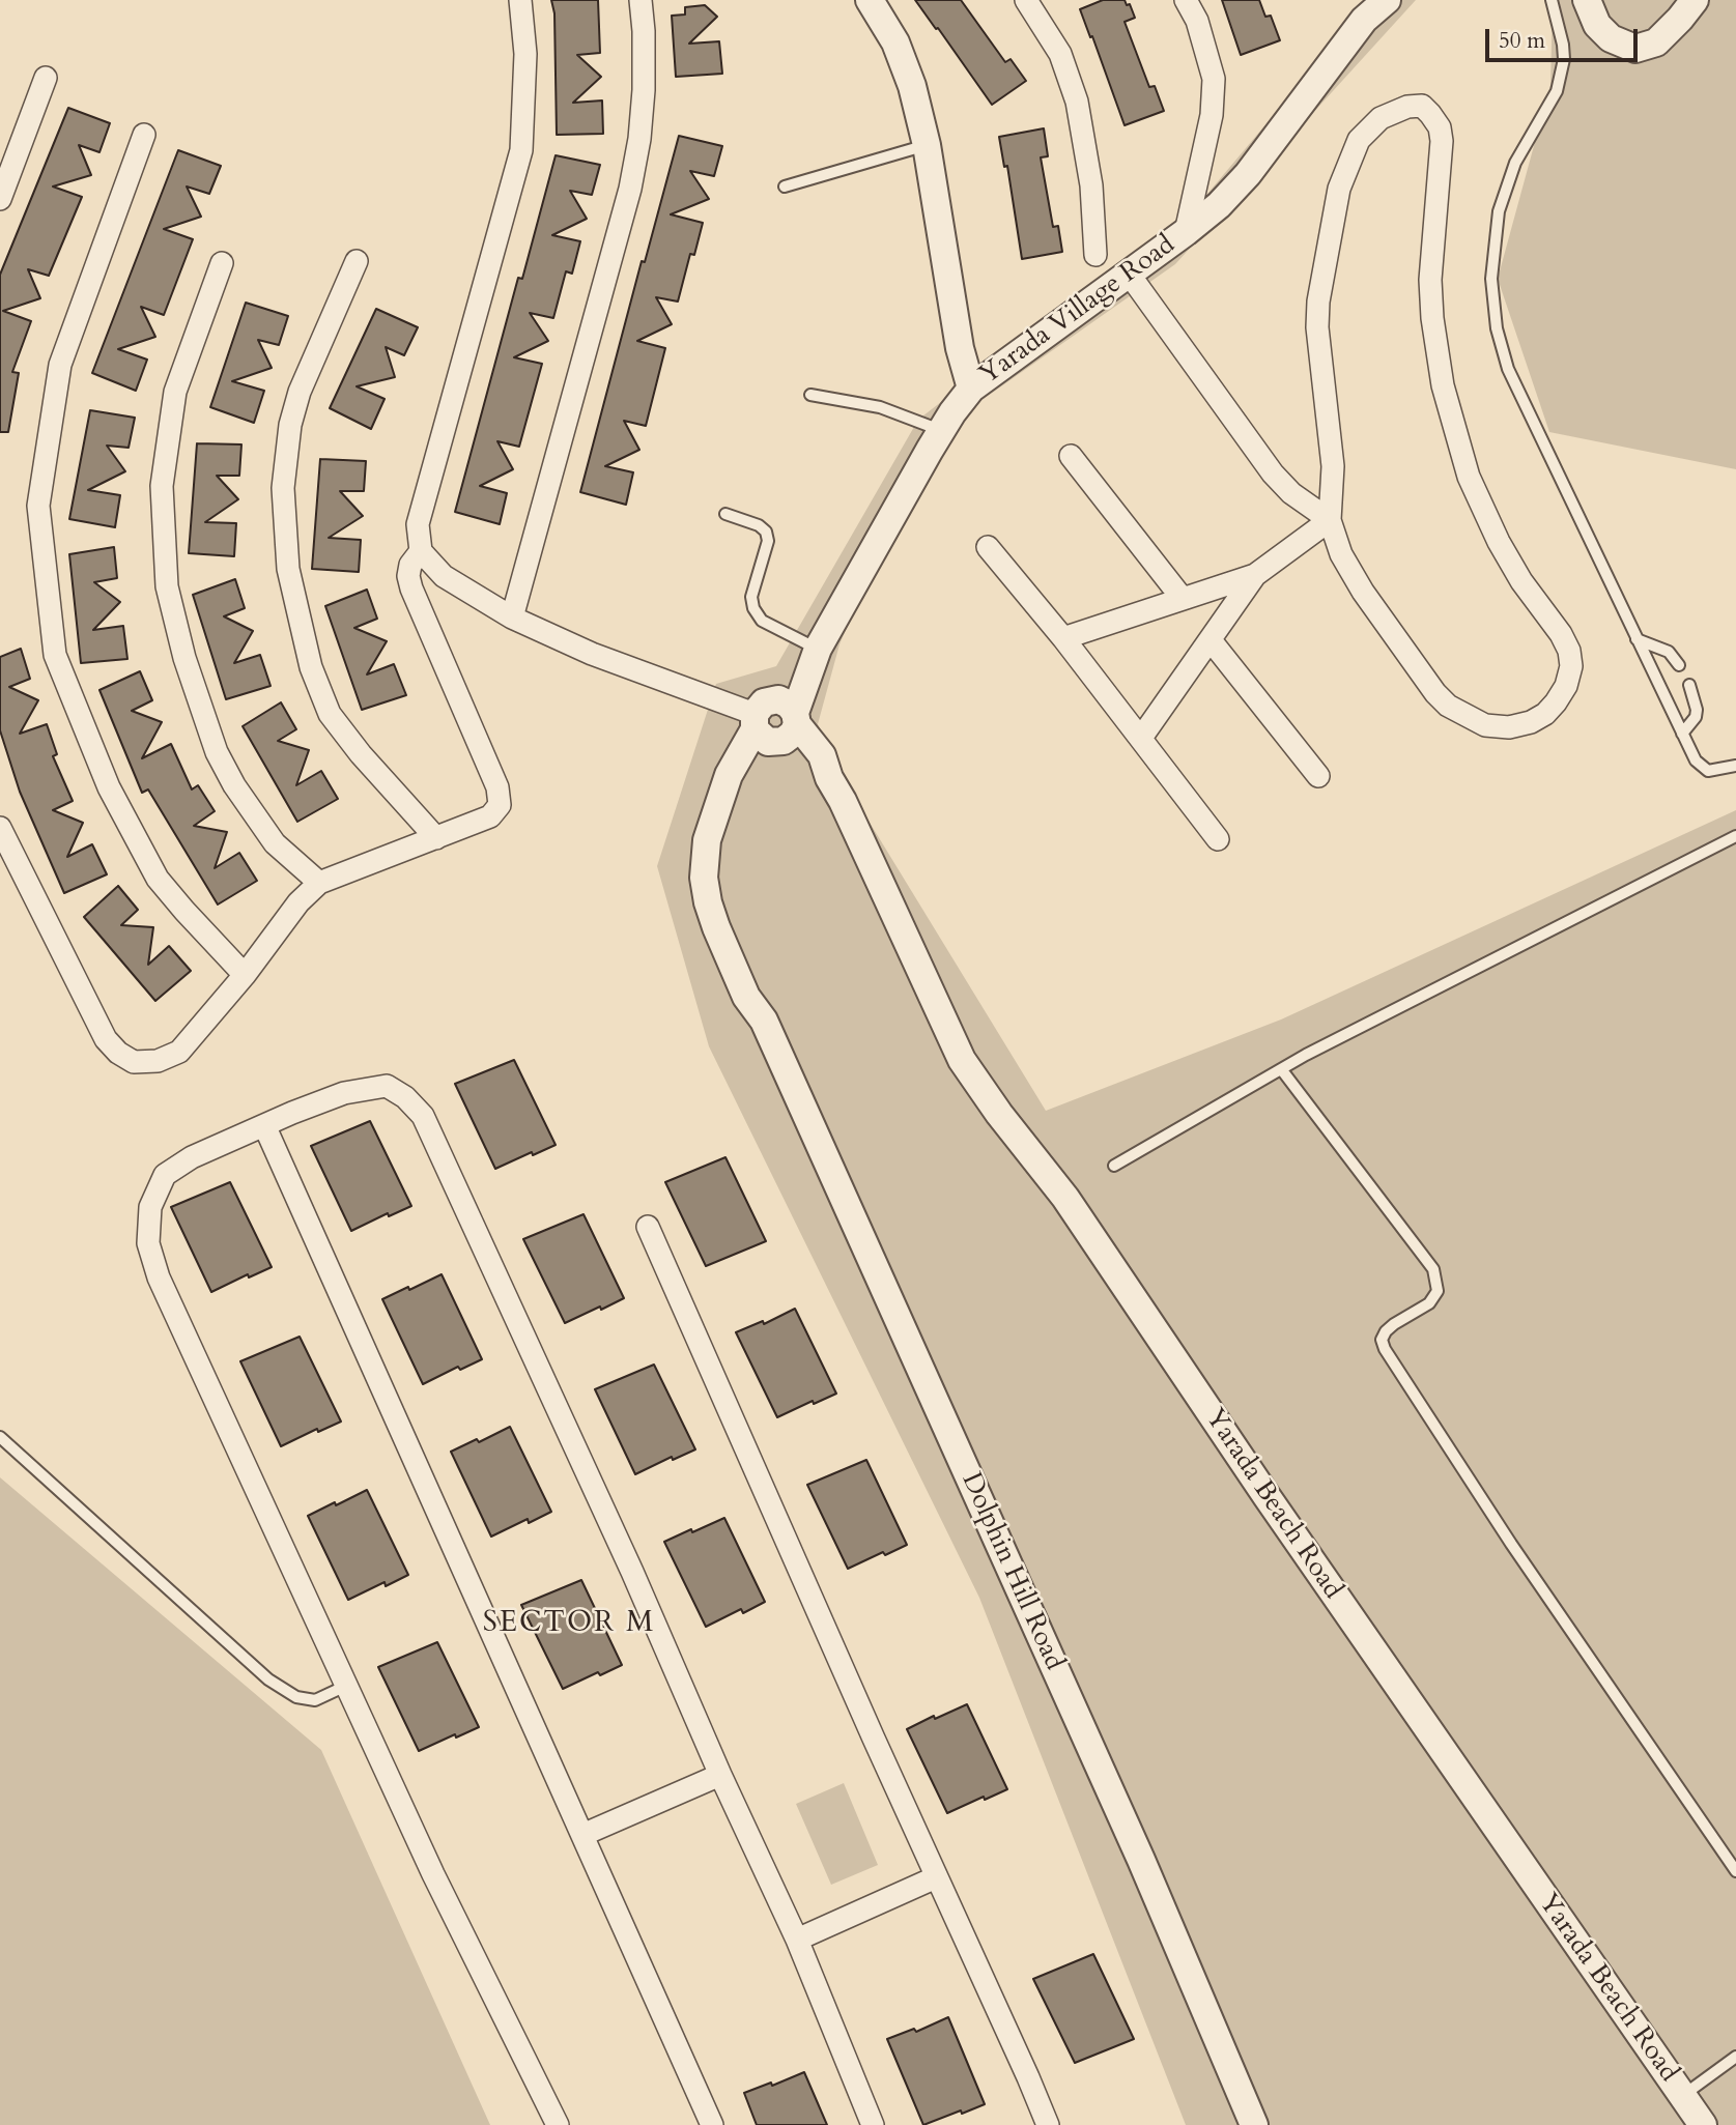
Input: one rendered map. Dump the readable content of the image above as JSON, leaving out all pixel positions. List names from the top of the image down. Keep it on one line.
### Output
{"streets":{"street":["Yarada Village Road","Yarada Beach Road","Dolphin Hill Road"]},"crossings":[["Yarada Village Road","Yarada Beach Road"],["Yarada Village Road","Dolphin Hill Road"],["Yarada Beach Road","Dolphin Hill Road"]],"districts":["SECTOR M"],"scale_bar":"50 m"}
